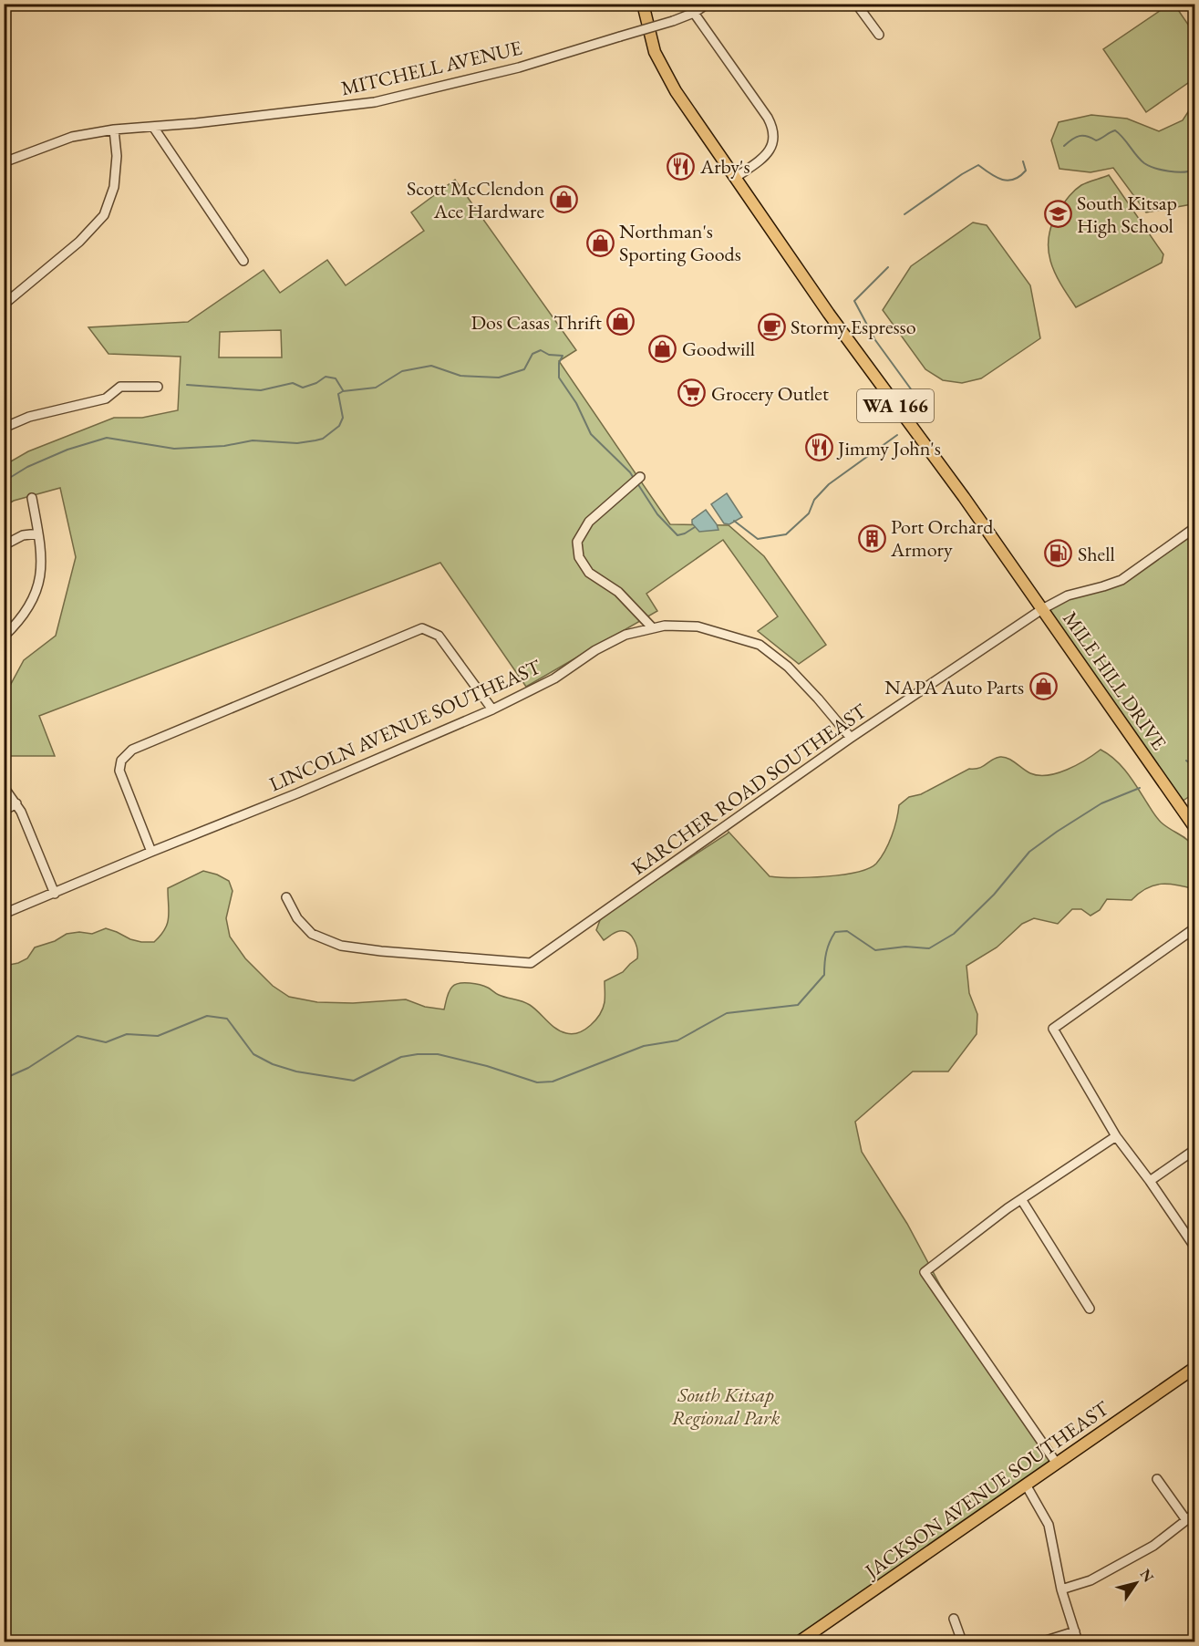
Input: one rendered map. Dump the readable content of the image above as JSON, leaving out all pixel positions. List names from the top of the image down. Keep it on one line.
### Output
{"streets":{"main road":["WA 166","MILE HILL DRIVE","JACKSON AVENUE SOUTHEAST"],"street":["MITCHELL AVENUE","LINCOLN AVENUE SOUTHEAST","KARCHER ROAD SOUTHEAST"]},"crossings":[["WA 166","MILE HILL DRIVE"],["WA 166","KARCHER ROAD SOUTHEAST"],["MILE HILL DRIVE","KARCHER ROAD SOUTHEAST"],["LINCOLN AVENUE SOUTHEAST","KARCHER ROAD SOUTHEAST"]],"parks":["South Kitsap Regional Park"],"places":{"restaurant":["Arby's","Jimmy John's"],"shop":["Scott McClendon Ace Hardware","Northman's Sporting Goods","Dos Casas Thrift","Goodwill","NAPA Auto Parts"],"school or university":["South Kitsap High School"],"cafe":["Stormy Espresso"],"supermarket":["Grocery Outlet"],"building":["Port Orchard Armory"],"fuel station":["Shell"]},"north":"top right"}
